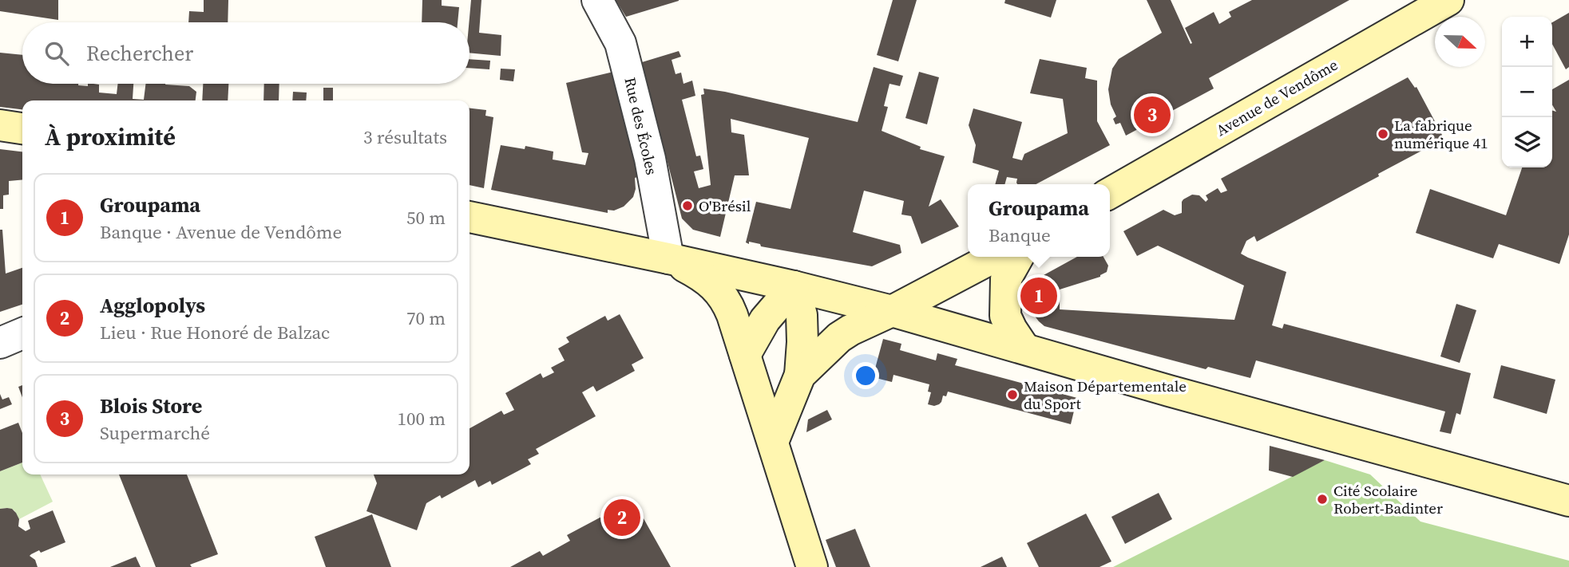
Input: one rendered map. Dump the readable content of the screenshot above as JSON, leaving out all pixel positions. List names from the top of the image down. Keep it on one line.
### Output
{"streets":{"main road":["Avenue de Vendôme"],"street":["Rue des Écoles"]},"places":["La fabrique numérique 41","O'Brésil","Maison Départementale du Sport","Cité Scolaire Robert-Badinter"],"north":"right","page":{"map_buttons":["+","−"],"search":"Rechercher","pins":["3","1","2"],"heading":["À proximité","3 résultats"],"list":[{"mark":"1","name":"Groupama","note":"Banque · Avenue de Vendôme","value":"50 m"},{"mark":"2","name":"Agglopolys","note":"Lieu · Rue Honoré de Balzac","value":"70 m"},{"mark":"3","name":"Blois Store","note":"Supermarché","value":"100 m"}],"popup":["Groupama","Banque"]}}
